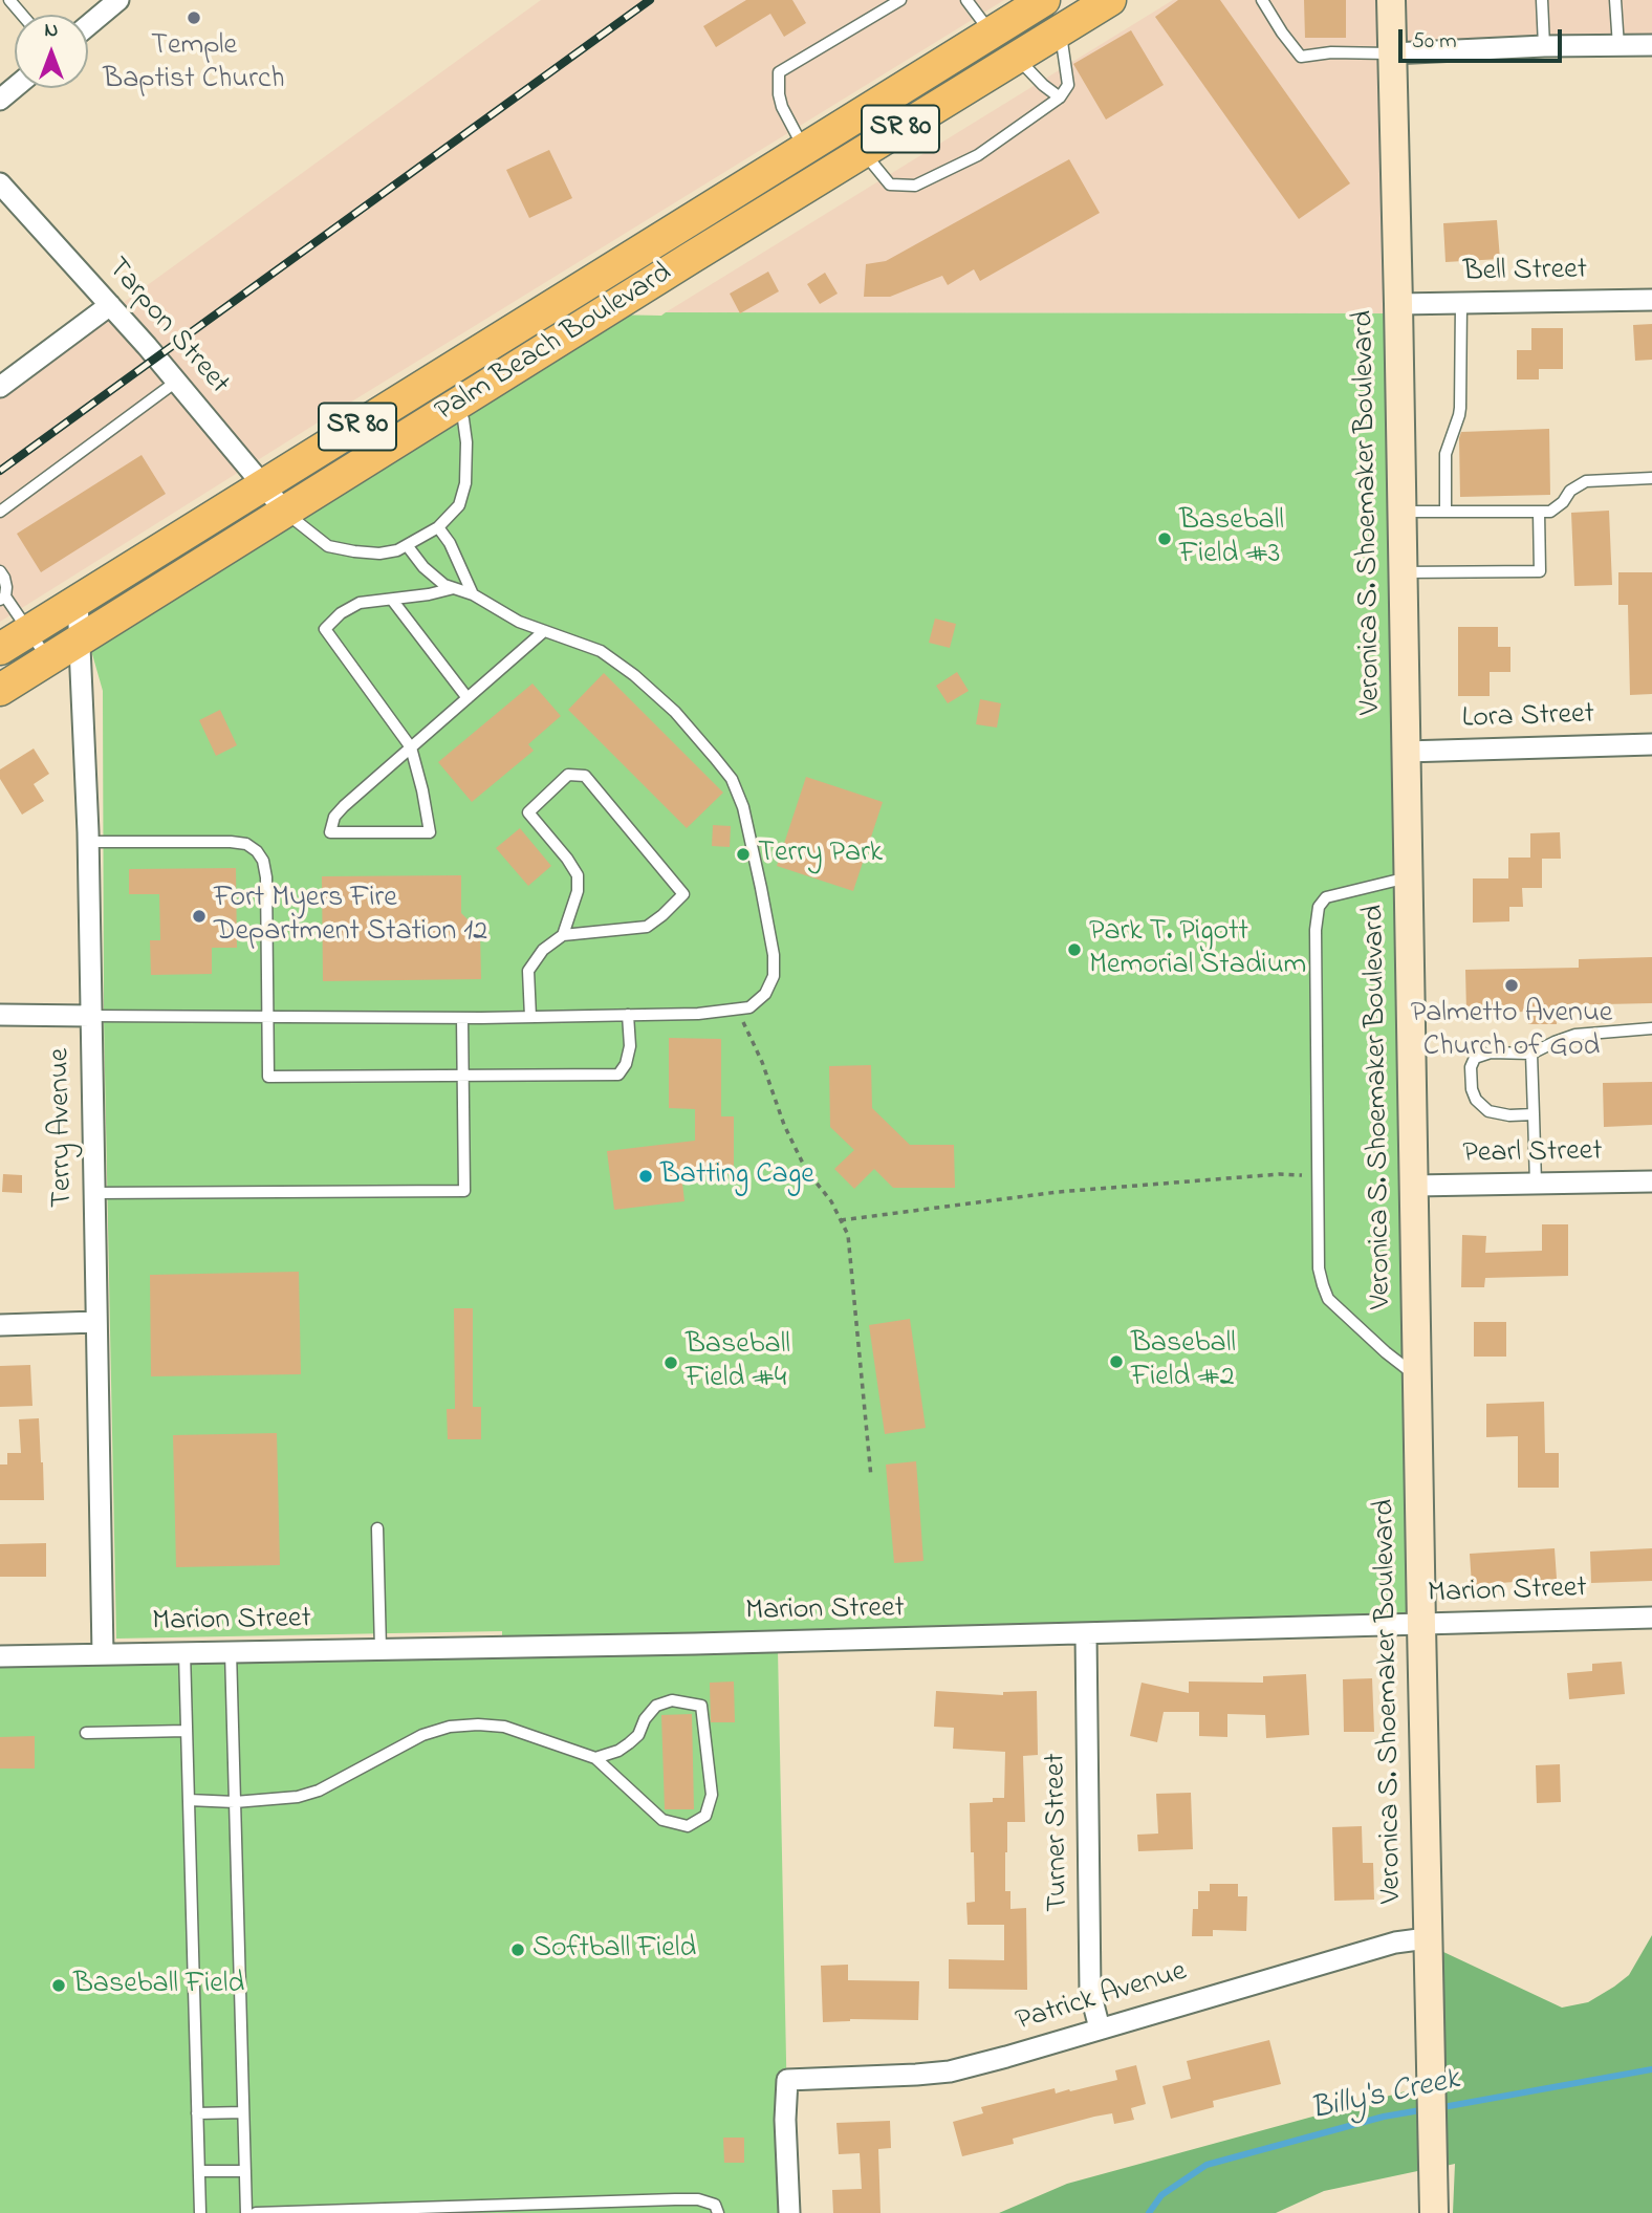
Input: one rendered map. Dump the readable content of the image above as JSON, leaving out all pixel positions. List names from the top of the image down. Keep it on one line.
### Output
{"streets":{"main road":["SR 80","Palm Beach Boulevard"],"street":["Bell Street","Tarpon Street","Veronica S. Shoemaker Boulevard","Lora Street","Terry Avenue","Pearl Street","Marion Street","Turner Street","Patrick Avenue"]},"crossings":[["Bell Street","Veronica S. Shoemaker Boulevard"],["Tarpon Street","Palm Beach Boulevard"],["Palm Beach Boulevard","Terry Avenue"],["Veronica S. Shoemaker Boulevard","Lora Street"],["Veronica S. Shoemaker Boulevard","Pearl Street"],["Veronica S. Shoemaker Boulevard","Marion Street"],["Veronica S. Shoemaker Boulevard","Patrick Avenue"],["Terry Avenue","Marion Street"],["Marion Street","Turner Street"],["Turner Street","Patrick Avenue"]],"water":["Billy's Creek"],"places":["Temple Baptist Church","Baseball Field #3","Terry Park","Fort Myers Fire Department Station 12","Park T. Pigott Memorial Stadium","Palmetto Avenue Church of God","Batting Cage","Baseball Field #2","Baseball Field #4","Softball Field","Baseball Field"],"scale_bar":"50 m","north":"top"}
